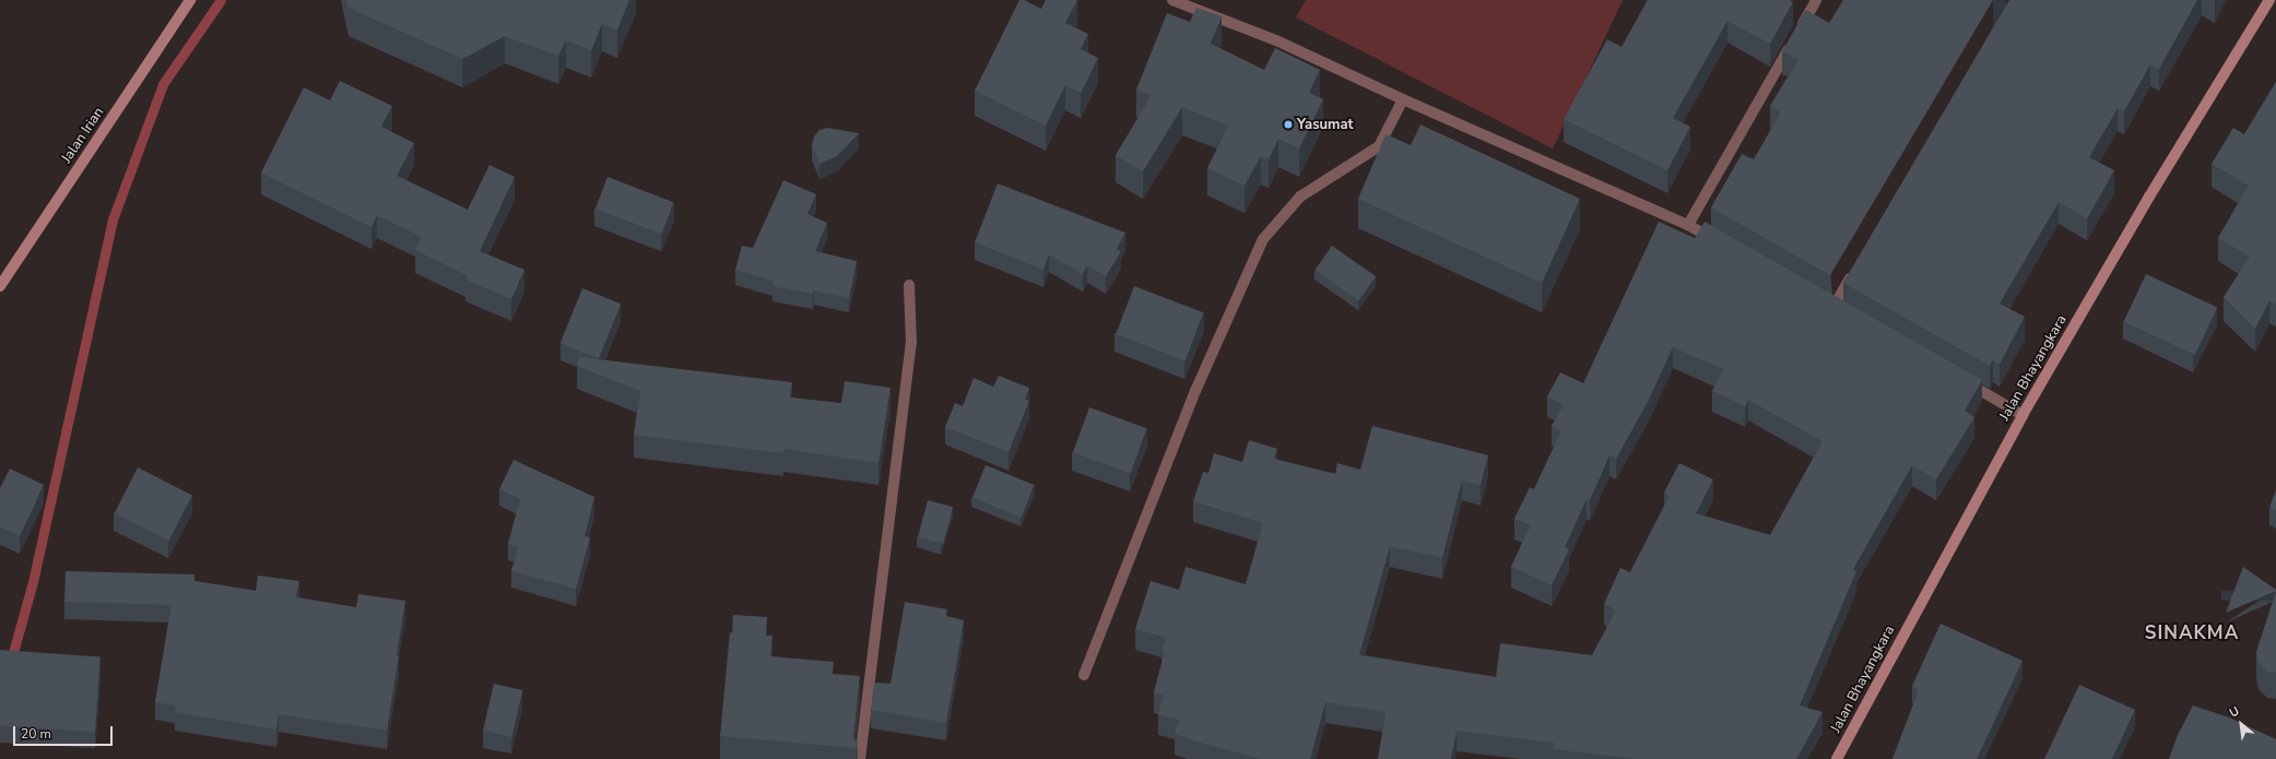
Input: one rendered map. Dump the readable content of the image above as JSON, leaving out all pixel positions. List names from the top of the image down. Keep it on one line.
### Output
{"streets":{"main road":["Jalan Irian","Jalan Bhayangkara"]},"districts":["SINAKMA"],"places":["Yasumat"],"scale_bar":"20 m","north":"top left"}
